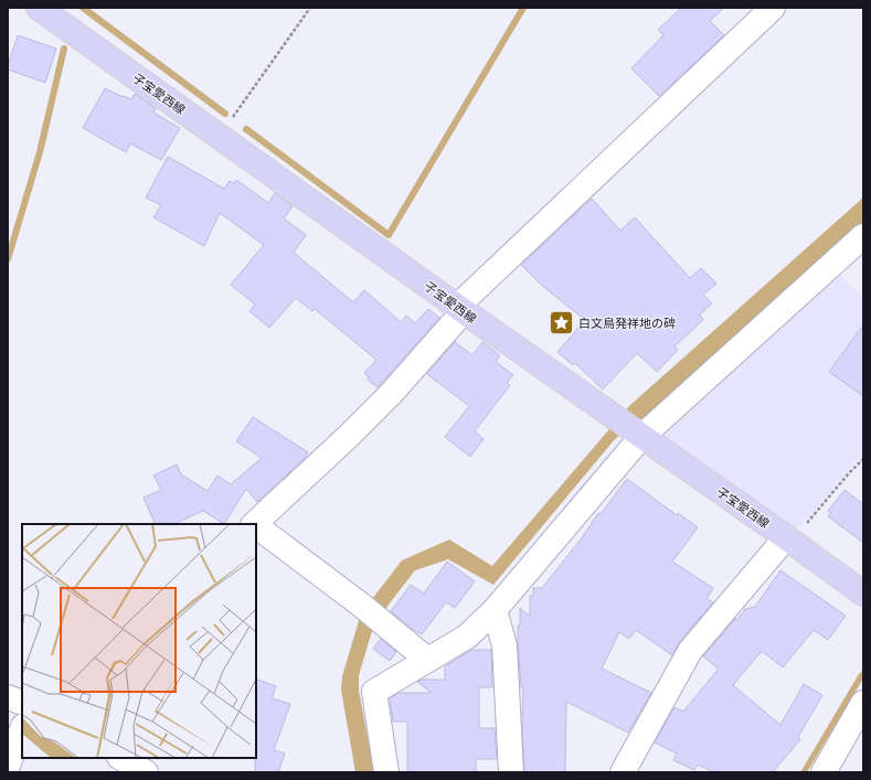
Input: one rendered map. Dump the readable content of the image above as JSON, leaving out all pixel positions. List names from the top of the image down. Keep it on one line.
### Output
{"streets":{"main road":["子宝愛西線"]},"places":{"place":["白文鳥発祥地の碑"]}}
